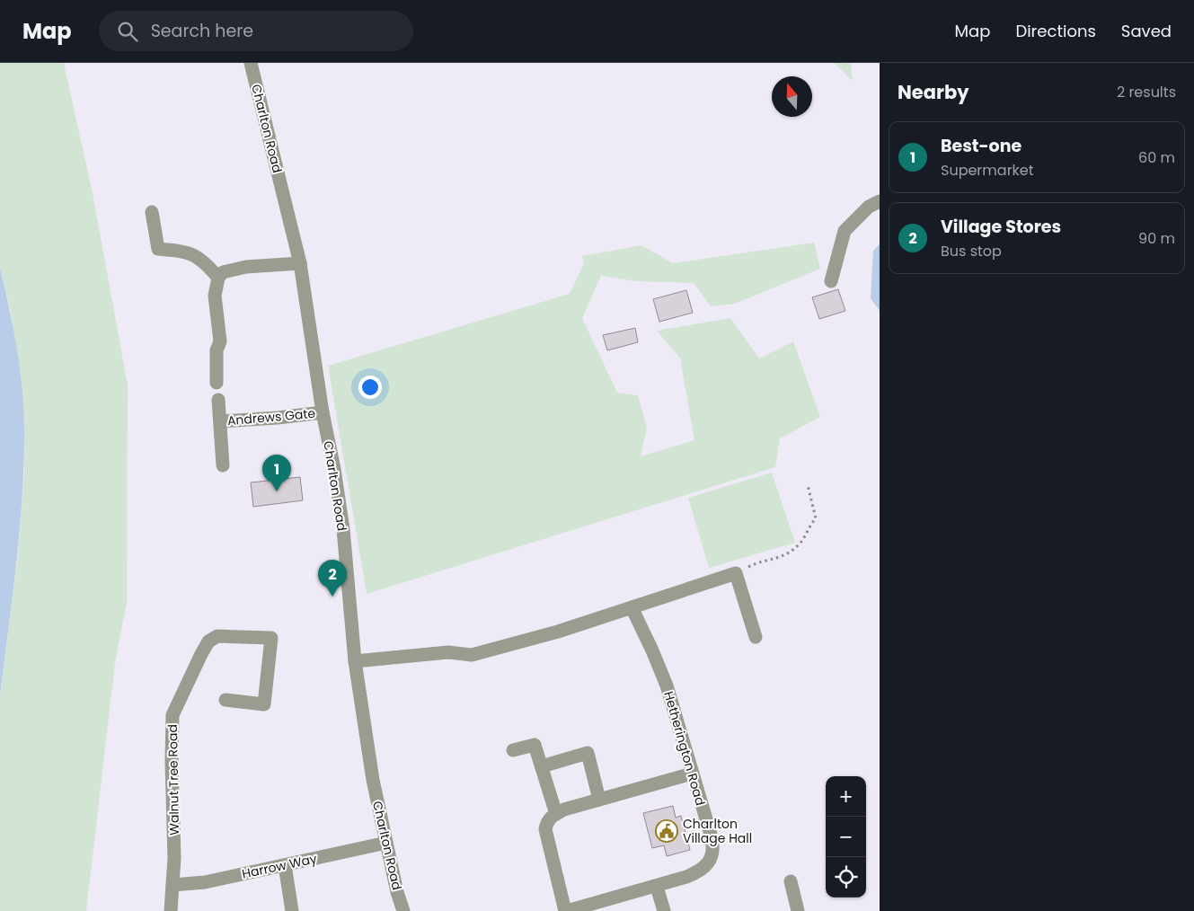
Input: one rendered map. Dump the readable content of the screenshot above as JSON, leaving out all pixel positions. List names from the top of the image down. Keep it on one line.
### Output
{"streets":{"street":["Charlton Road","Andrews Gate","Hetherington Road","Walnut Tree Road","Harrow Way"]},"crossings":[["Charlton Road","Andrews Gate"],["Charlton Road","Harrow Way"],["Walnut Tree Road","Harrow Way"]],"places":{"public building":["Charlton Village Hall"]},"north":"top","page":{"header":"Map","search":"Search here","nav":["Map","Directions","Saved"],"heading":["Nearby","2 results"],"list":[{"mark":"1","name":"Best-one","note":"Supermarket","value":"60 m"},{"mark":"2","name":"Village Stores","note":"Bus stop","value":"90 m"}],"pins":["1","2"],"map_buttons":["+","−"]}}
